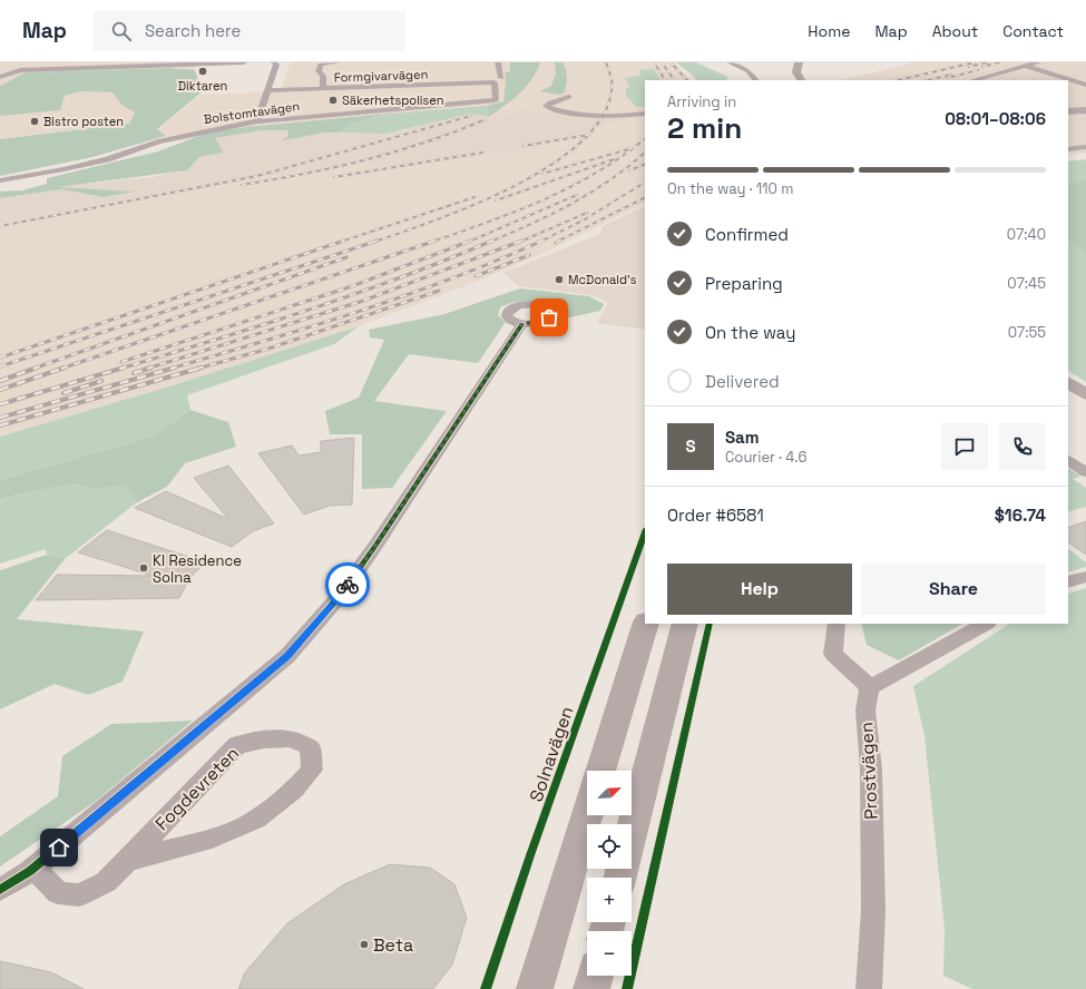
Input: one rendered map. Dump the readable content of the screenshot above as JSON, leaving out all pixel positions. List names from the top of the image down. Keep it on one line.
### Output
{"streets":{"street":["Formgivarvägen","Bolstomtavägen","Prostvägen","Fogdevreten"],"cycle path":["Solnavägen"]},"crossings":[["Formgivarvägen","Bolstomtavägen"]],"places":["Diktaren","Säkerhetspolisen","Bistro posten","McDonald's","KI Residence Solna","Beta"],"north":"top right","page":{"header":"Map","search":"Search here","nav":["Home","Map","About","Contact"],"heading":["2 min","Arriving in","08:01–08:06"],"panel":["Sam","Courier · 4.6","Order #6581","$16.74"],"bar":"On the way · 110 m","list":[["Confirmed","07:40"],["Preparing","07:45"],["On the way","07:55"],"Delivered"],"round":"S","buttons":["Help","Share"],"map_buttons":["+","−"]}}
